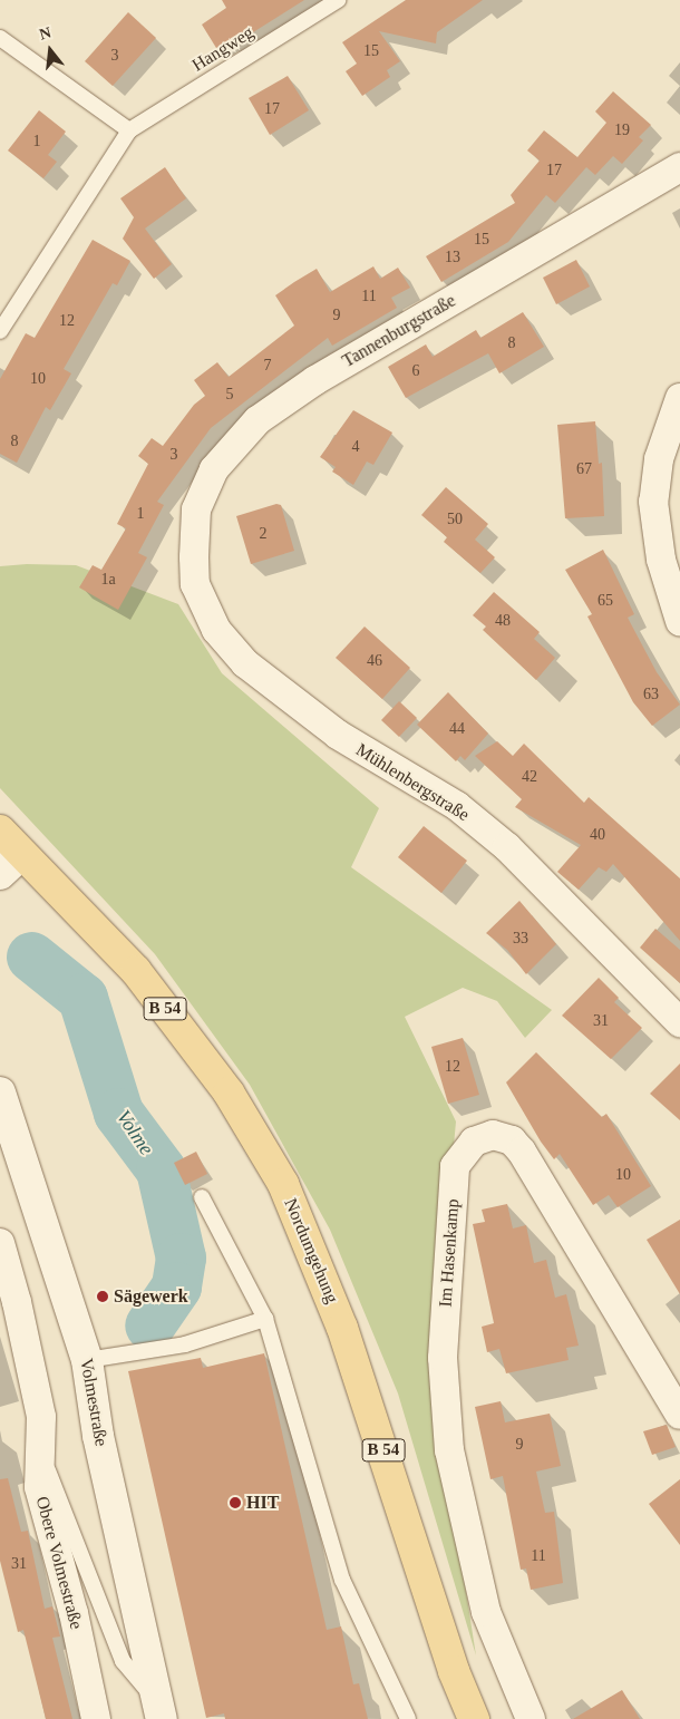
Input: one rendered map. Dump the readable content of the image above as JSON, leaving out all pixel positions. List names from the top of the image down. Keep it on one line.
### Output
{"streets":{"main road":["B 54","Nordumgehung","Volmestraße"],"street":["Tannenburgstraße","Mühlenbergstraße","Im Hasenkamp","Obere Volmestraße"],"lane":["Hangweg"]},"crossings":[["Tannenburgstraße","Mühlenbergstraße"],["B 54","Nordumgehung"]],"water":["Volme"],"places":["Sägewerk","HIT"],"house_numbers":["15","3","17","19","1","17","15","13","11","9","12","8","7","6","10","5","8","4","3","67","1","50","2","1a","65","48","46","63","44","42","40","33","31","12","10","9","11","31"],"north":"top"}
